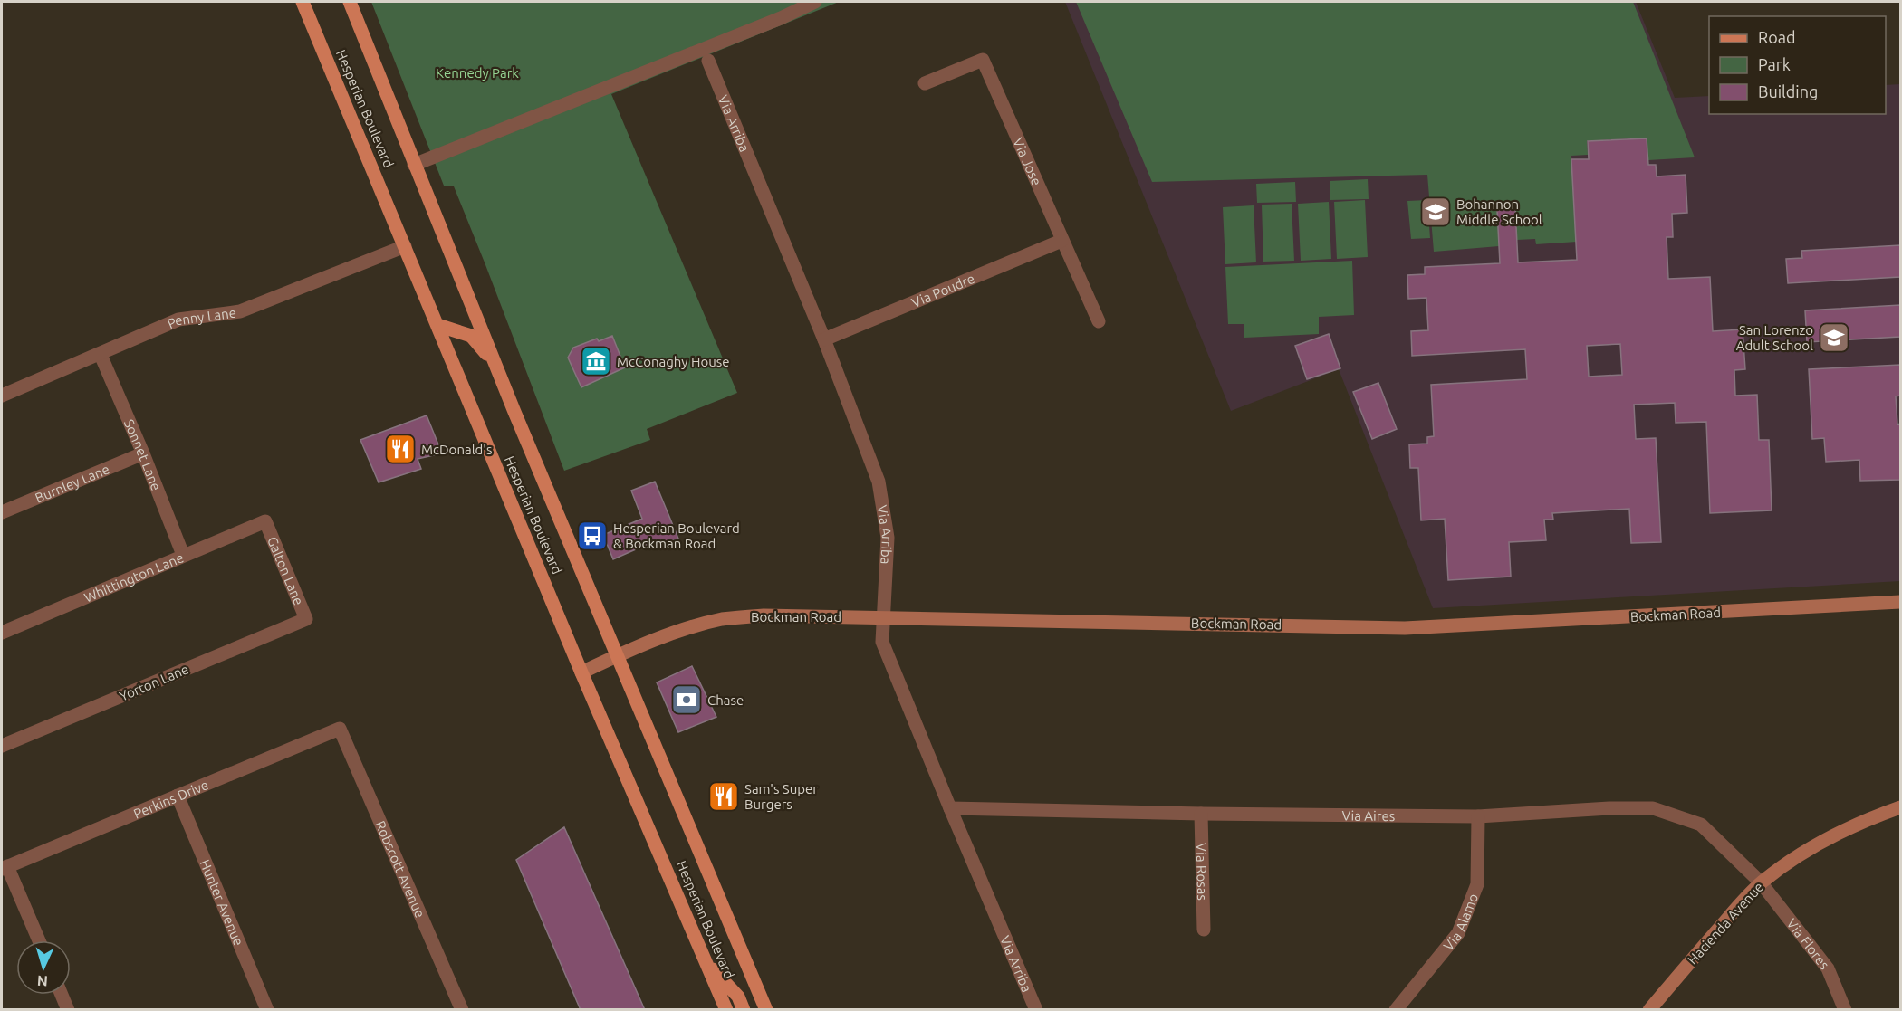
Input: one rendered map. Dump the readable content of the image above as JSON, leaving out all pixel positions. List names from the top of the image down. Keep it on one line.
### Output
{"streets":{"main road":["Hesperian Boulevard"],"street":["Via Arriba","Via Jose","Via Poudre","Penny Lane","Sonnet Lane","Burnley Lane","Galton Lane","Whittington Lane","Bockman Road","Yorton Lane","Perkins Drive","Via Aires","Robscott Avenue","Via Rosas","Hunter Avenue","Via Alamo","Hacienda Avenue","Via Flores"]},"crossings":[["Hesperian Boulevard","Penny Lane"],["Hesperian Boulevard","Bockman Road"],["Via Arriba","Via Poudre"],["Via Arriba","Bockman Road"],["Via Arriba","Via Aires"],["Via Jose","Via Poudre"],["Penny Lane","Sonnet Lane"],["Sonnet Lane","Burnley Lane"],["Sonnet Lane","Whittington Lane"],["Galton Lane","Whittington Lane"],["Galton Lane","Yorton Lane"],["Perkins Drive","Robscott Avenue"],["Perkins Drive","Hunter Avenue"],["Via Aires","Via Rosas"],["Via Aires","Via Alamo"],["Via Aires","Hacienda Avenue"],["Via Aires","Via Flores"],["Hacienda Avenue","Via Flores"]],"parks":["Kennedy Park"],"places":{"school or university":["Bohannon Middle School","San Lorenzo Adult School"],"museum":["McConaghy House"],"restaurant":["McDonald's","Sam's Super Burgers"],"bus stop":["Hesperian Boulevard & Bockman Road"],"bank":["Chase"]},"legend":["Road","Park","Building"],"north":"bottom"}
